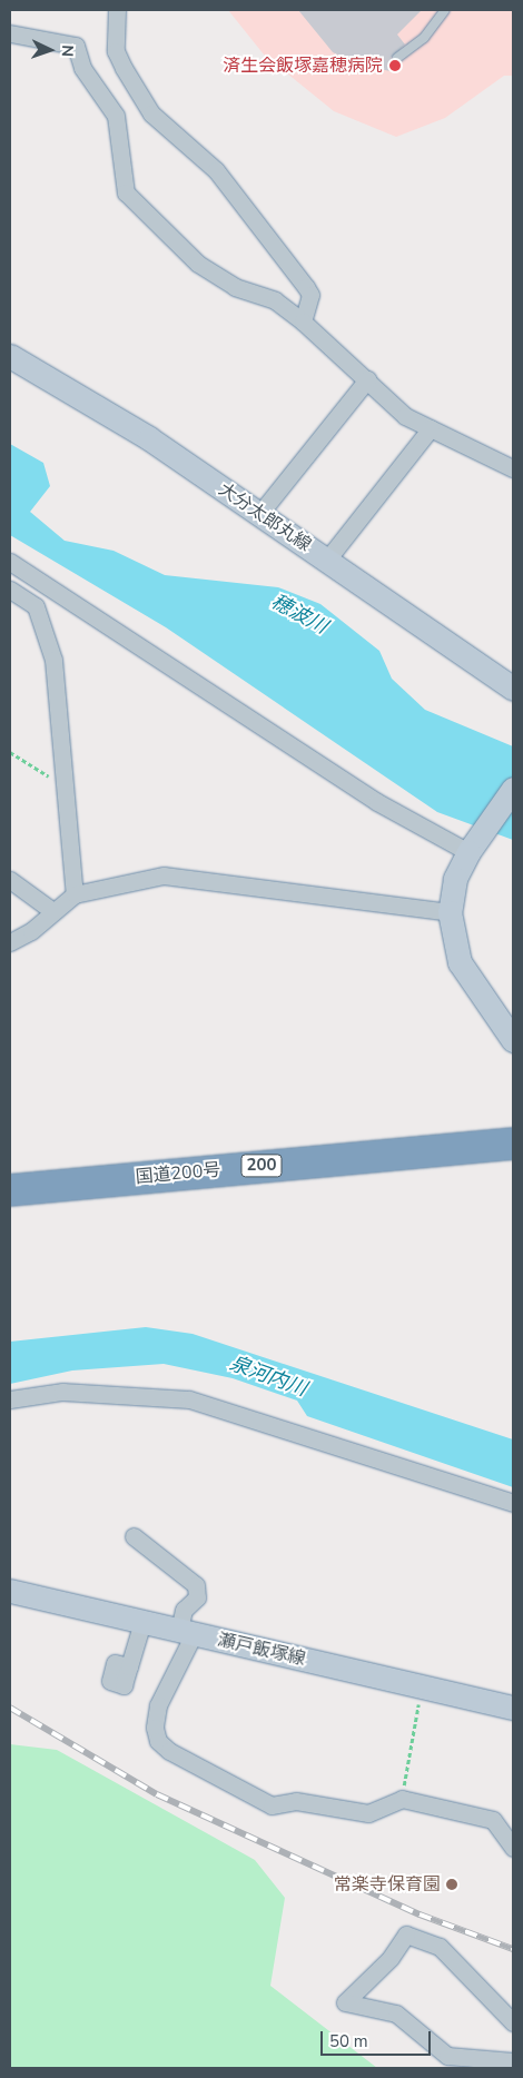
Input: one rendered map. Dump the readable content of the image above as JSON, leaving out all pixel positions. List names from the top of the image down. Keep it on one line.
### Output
{"streets":{"highway":["200","国道200号"],"main road":["大分太郎丸線","瀬戸飯塚線"]},"water":["穂波川","泉河内川"],"places":["済生会飯塚嘉穂病院","常楽寺保育園"],"scale_bar":"50 m","north":"right"}
